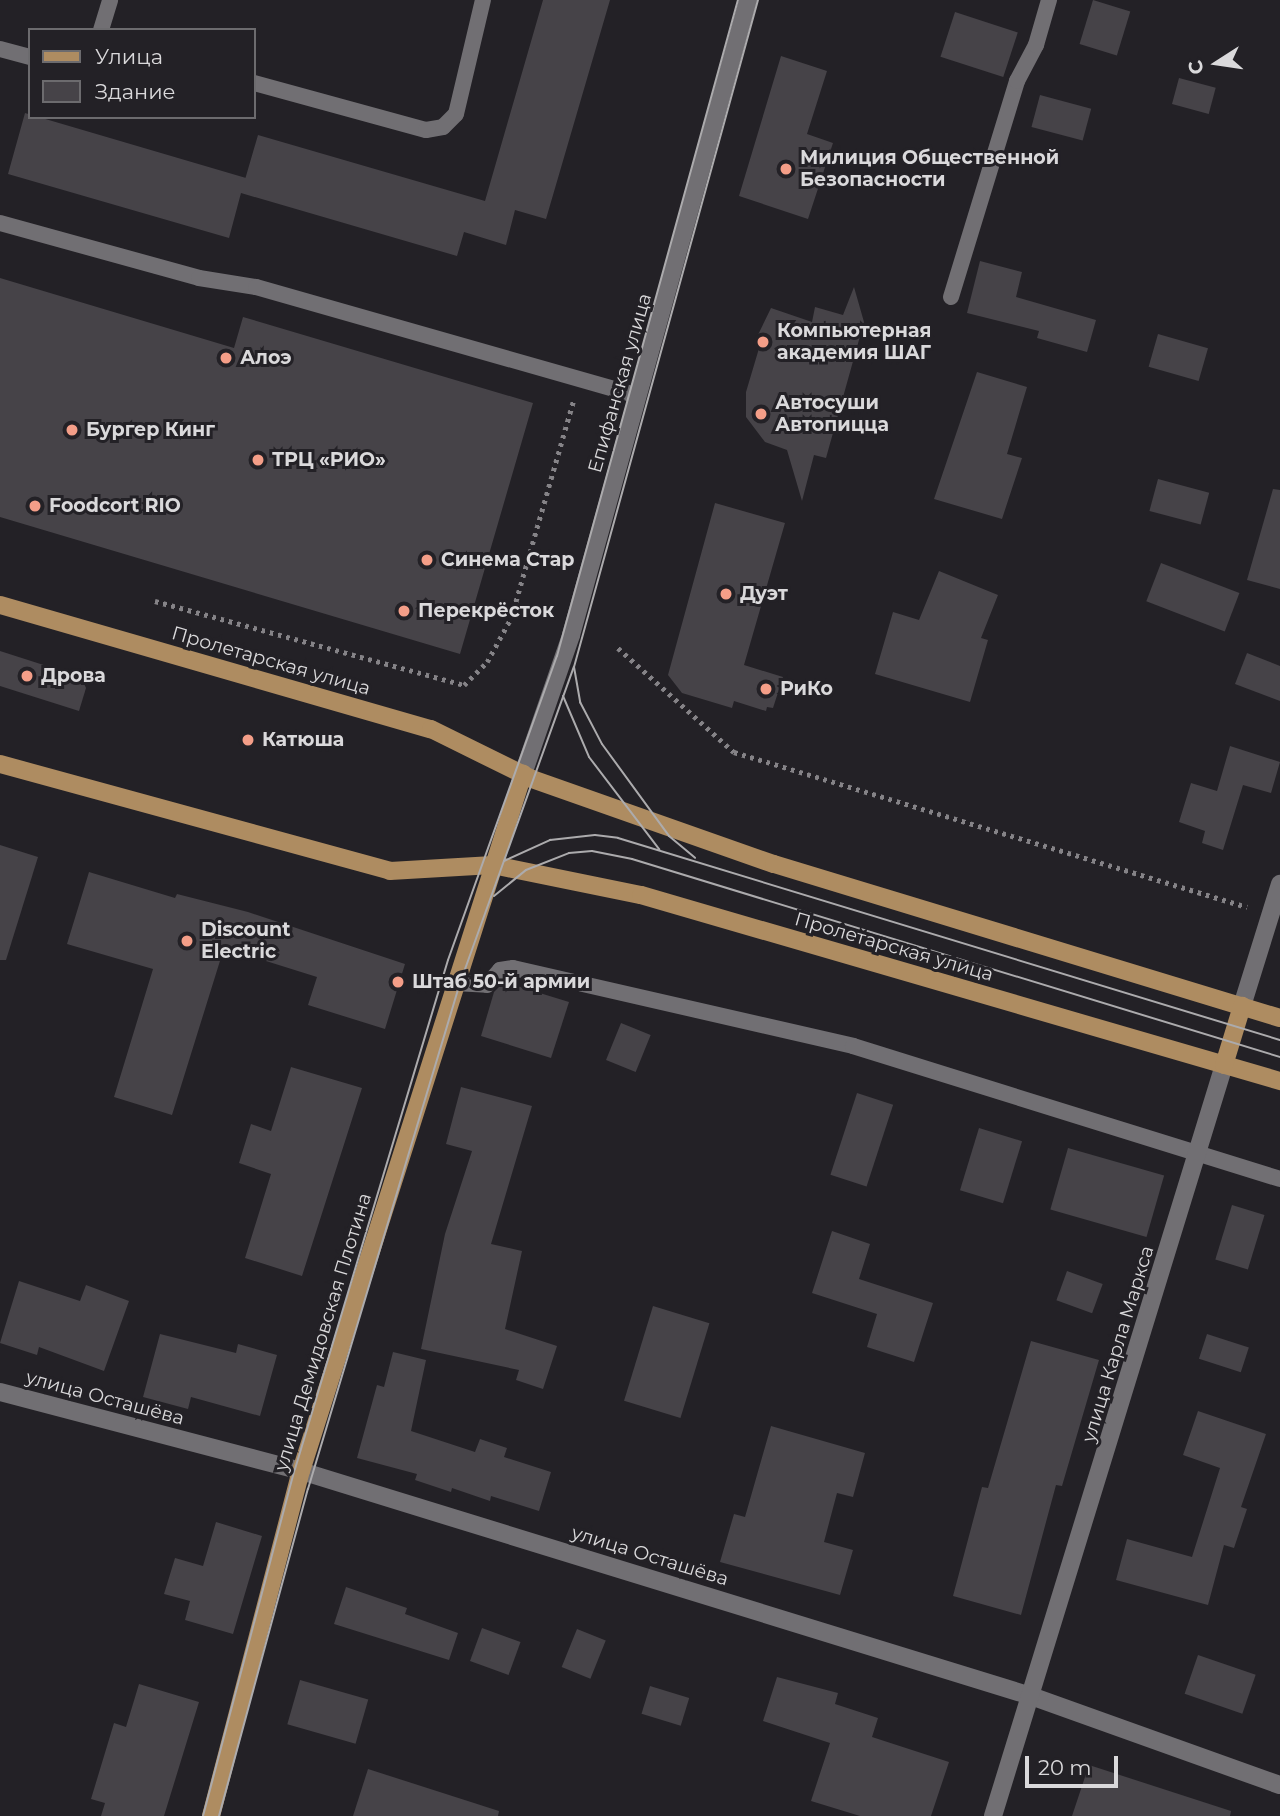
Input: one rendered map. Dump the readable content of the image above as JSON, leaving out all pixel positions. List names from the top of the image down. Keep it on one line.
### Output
{"streets":{"main road":["Пролетарская улица","улица Демидовская Плотина","улица Карла Маркса"],"street":["Епифанская улица","улица Осташёва"]},"crossings":[["Епифанская улица","Пролетарская улица"],["Пролетарская улица","улица Демидовская Плотина"],["Пролетарская улица","улица Карла Маркса"],["улица Демидовская Плотина","улица Осташёва"],["улица Карла Маркса","улица Осташёва"]],"places":["Милиция Общественной Безопасности","Компьютерная академия ШАГ","Алоэ","Автосуши Автопицца","Бургер Кинг","ТРЦ «РИО»","Foodcort RIO","Синема Стар","Дуэт","Перекрёсток","Дрова","РиКо","Катюша","Discount Electric","Штаб 50-й армии"],"legend":["Улица","Здание"],"scale_bar":"20 m","north":"left"}
